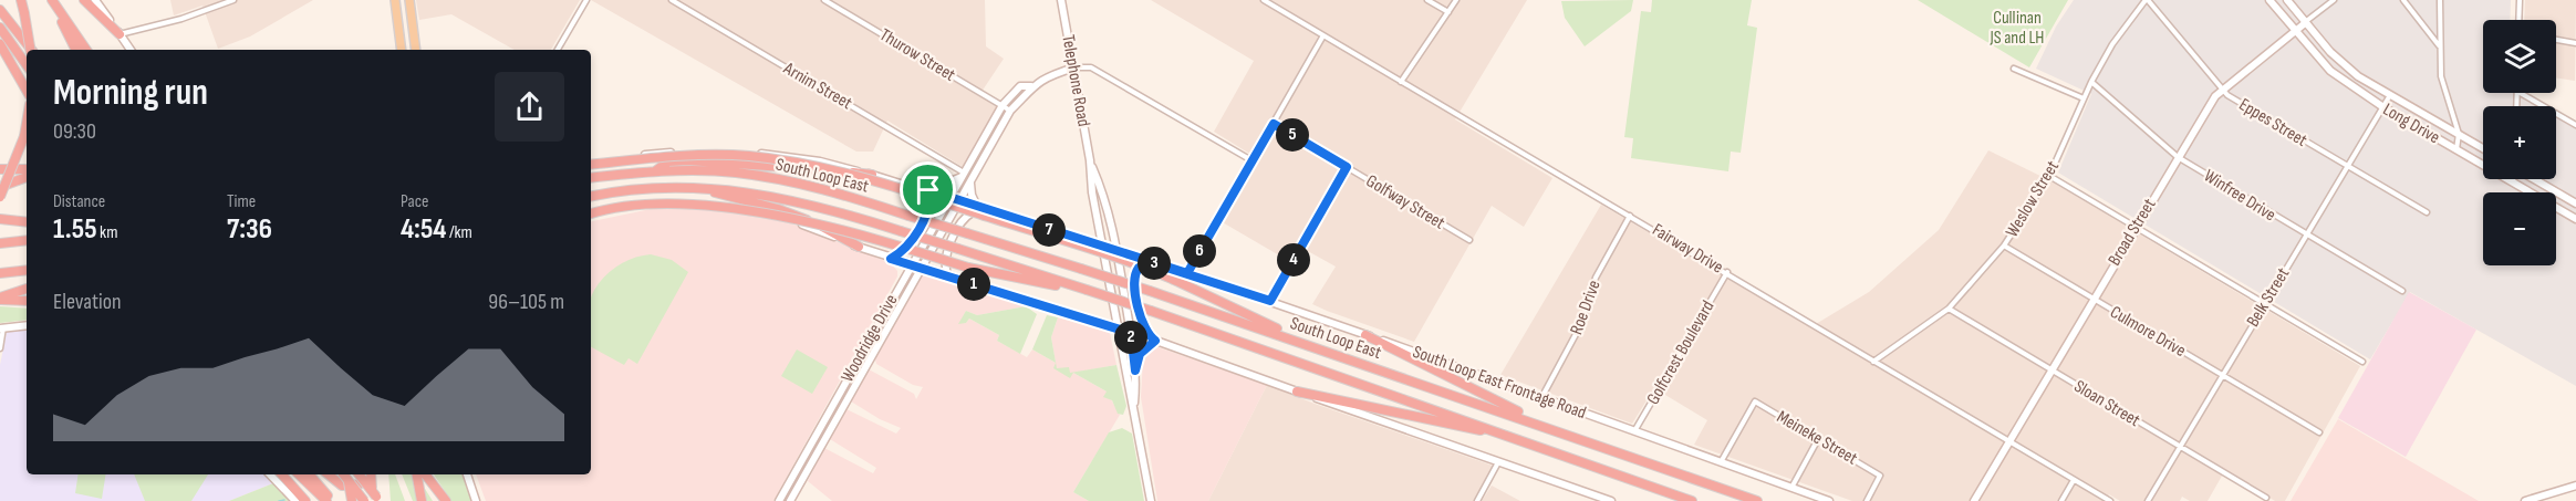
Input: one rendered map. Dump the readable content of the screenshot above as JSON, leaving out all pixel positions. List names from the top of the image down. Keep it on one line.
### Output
{"streets":{"highway":["South Loop East"],"main road":["Telephone Road","Long Drive","Broad Street","Woodridge Drive","South Loop East Frontage Road"],"street":["Thurow Street","Arnim Street","Eppes Street","Winfree Drive","Weslow Street","Golfway Street","Fairway Drive","Belk Street","Roe Drive","Culmore Drive","Golfcrest Boulevard","Sloan Street","Meineke Street"]},"crossings":[["Thurow Street","Woodridge Drive"],["Telephone Road","Woodridge Drive"],["Telephone Road","South Loop East Frontage Road"],["Arnim Street","Woodridge Drive"],["Eppes Street","Weslow Street"],["Eppes Street","Broad Street"],["Eppes Street","Belk Street"],["Long Drive","Broad Street"],["Long Drive","Belk Street"],["Winfree Drive","Weslow Street"],["Winfree Drive","Broad Street"],["Winfree Drive","Belk Street"],["Weslow Street","Fairway Drive"],["Weslow Street","Culmore Drive"],["Weslow Street","Sloan Street"],["Broad Street","Fairway Drive"],["Broad Street","Culmore Drive"],["Broad Street","Sloan Street"],["Fairway Drive","Roe Drive"],["Fairway Drive","Golfcrest Boulevard"],["Belk Street","Culmore Drive"],["Belk Street","Sloan Street"],["Roe Drive","South Loop East Frontage Road"],["Woodridge Drive","South Loop East Frontage Road"],["Golfcrest Boulevard","South Loop East Frontage Road"],["South Loop East Frontage Road","Meineke Street"]],"parks":["Cullinan JS and LH"],"page":{"map_buttons":["+","−"],"heading":["Morning run","09:30"],"pins":["5","7","6","4","3","1","2"],"stats":[["Distance","1.55 km"],["Time","7:36"],["Pace","4:54 /km"]],"chart":["Elevation","96–105 m"]}}
